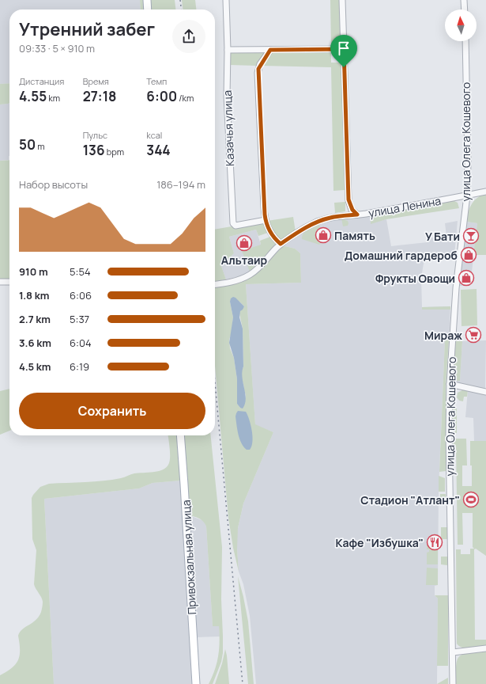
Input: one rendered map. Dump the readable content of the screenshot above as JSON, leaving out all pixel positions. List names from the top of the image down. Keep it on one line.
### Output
{"streets":{"main road":["Привокзальная улица"],"street":["Казачья улица","улица Олега Кошевого","улица Ленина"]},"crossings":[["улица Олега Кошевого","улица Ленина"]],"places":{"shop":["Память","Альтаир","Домашний гардероб","Фрукты Овощи"],"bar":["У Бати"],"supermarket":["Мираж"],"sports":["Стадион \"Атлант\""],"restaurant":["Кафе \"Избушка\""]},"north":"top","page":{"heading":["Утренний забег","09:33 · 5 × 910 m"],"stats":[["Дистанция","4.55 km"],["Время","27:18"],["Темп","6:00 /km"],["50 m"],["Пульс","136 bpm"],["kcal","344"]],"chart":["Набор высоты","186–194 m"],"list":[{"name":"910 m","note":"5:54"},{"name":"1.8 km","note":"6:06"},{"name":"2.7 km","note":"5:37"},{"name":"3.6 km","note":"6:04"},{"name":"4.5 km","note":"6:19"}],"buttons":"Сохранить"}}
